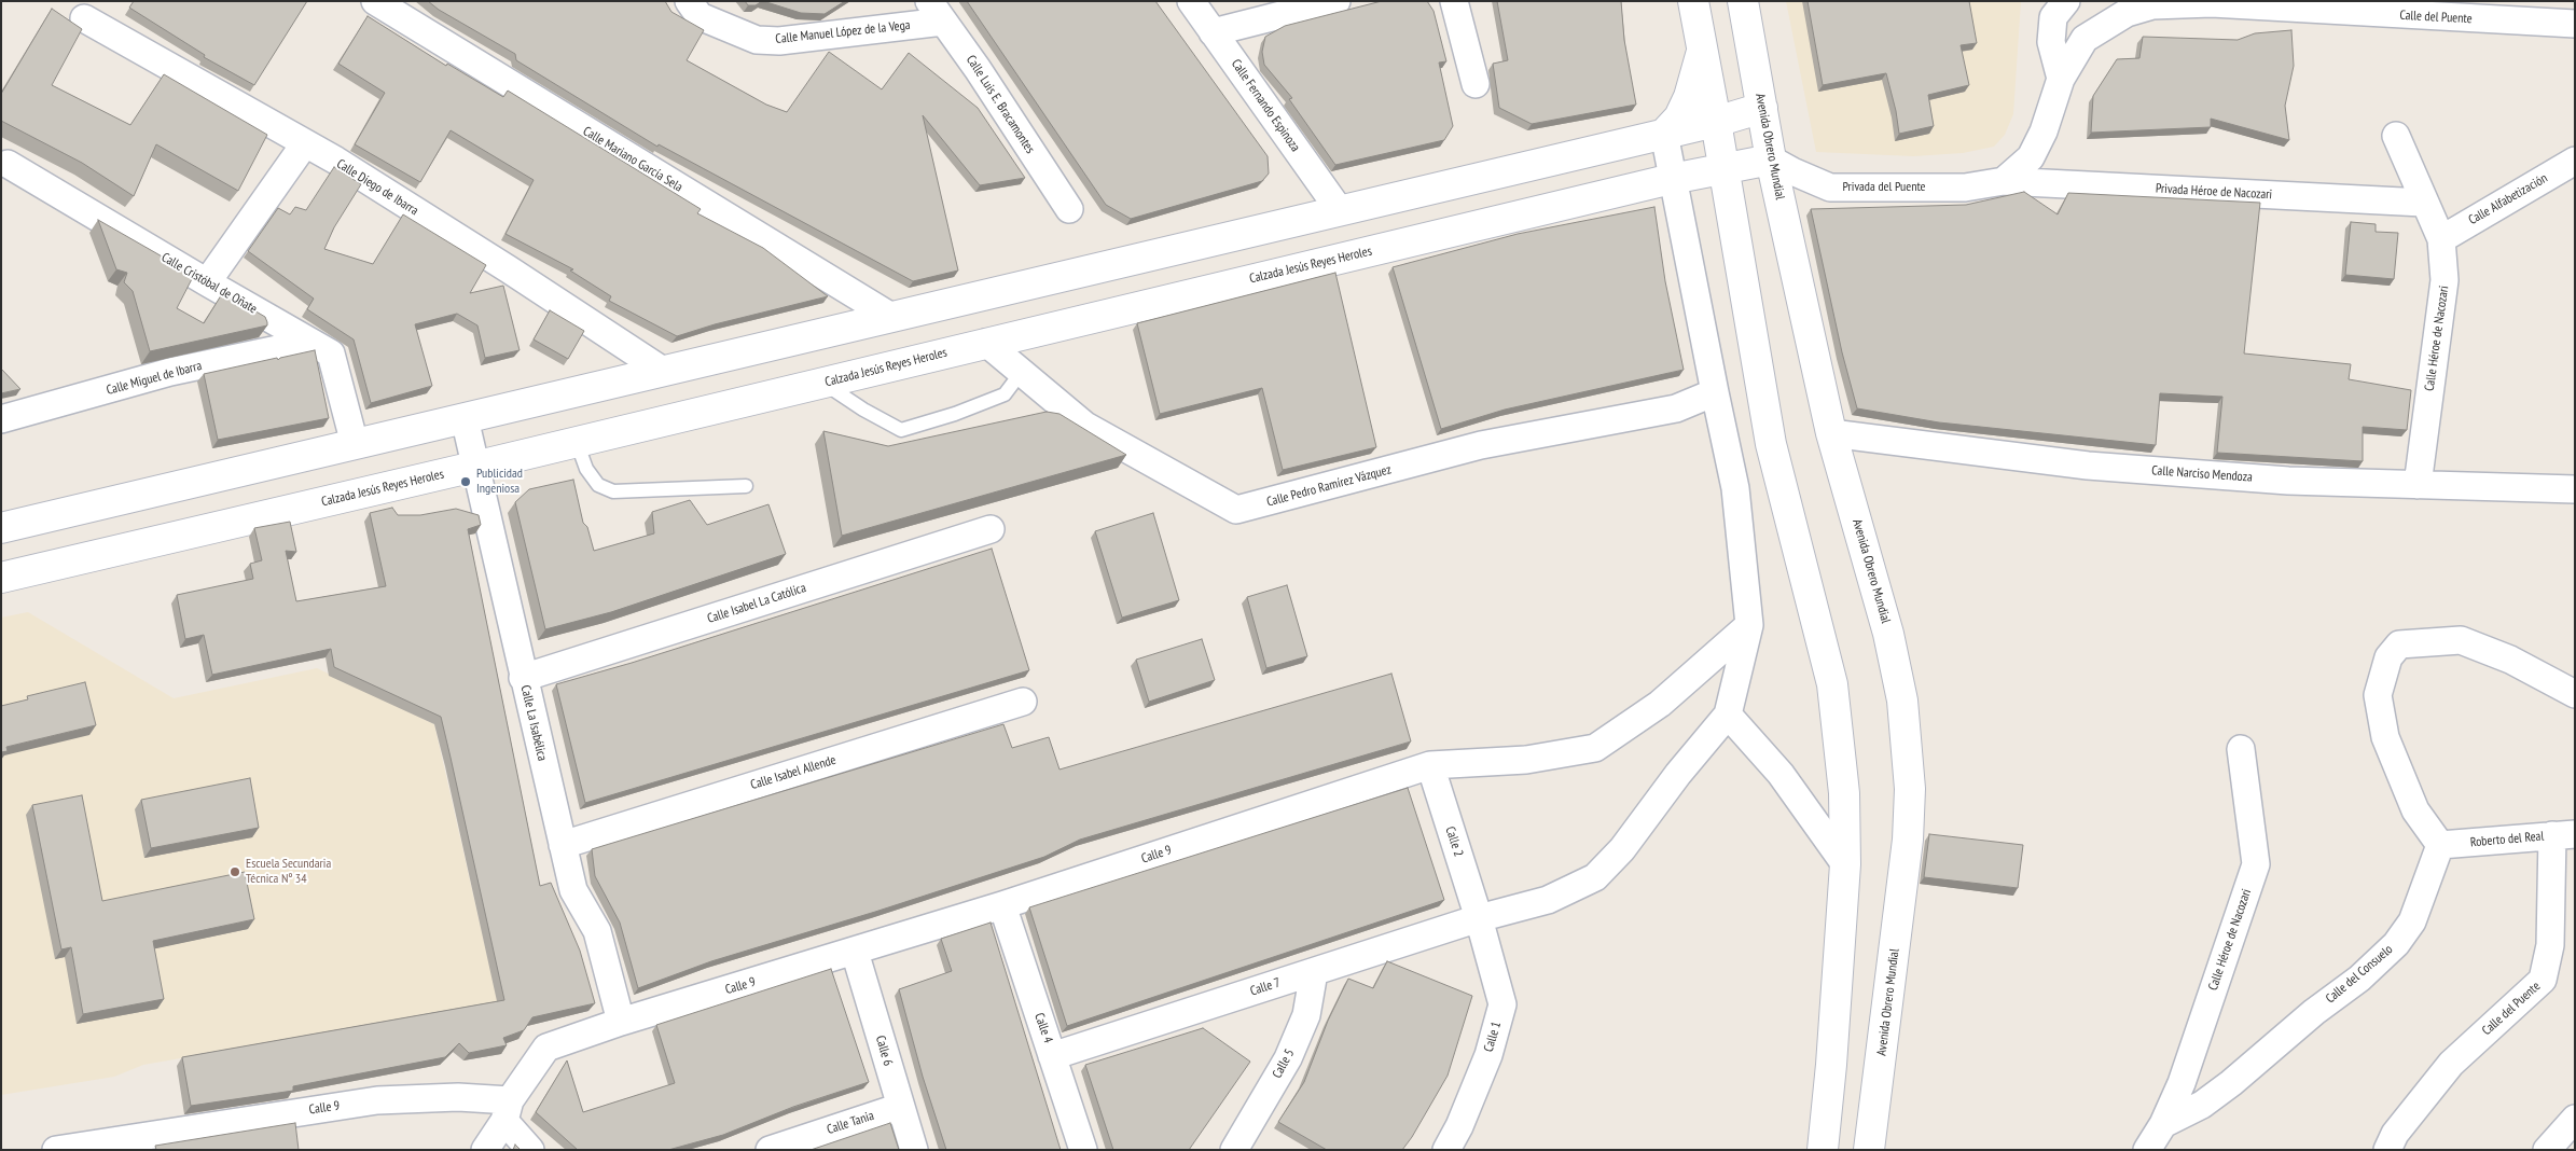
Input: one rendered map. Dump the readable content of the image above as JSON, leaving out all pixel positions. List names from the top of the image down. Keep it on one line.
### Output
{"streets":{"street":["Calle del Puente","Calle Manuel López de la Vega","Calle Luis E. Bracamontes","Calle Fernando Espinoza","Avenida Obrero Mundial","Calle Mariano García Sela","Calle Diego de Ibarra","Privada del Puente","Privada Héroe de Nacozari","Calle Alfabetización","Calzada Jesús Reyes Heroles","Calle Cristóbal de Oñate","Calle Héroe de Nacozari","Calle Miguel de Ibarra","Calle Narciso Mendoza","Calle Pedro Ramírez Vázquez","Calle Isabel La Católica","Calle La Isabélica","Calle Isabel Allende","Roberto del Real","Calle 2","Calle 9","Calle del Consuelo","Calle 7","Calle 4","Calle 1","Calle 6","Calle 5","Calle Tania"]},"crossings":[["Calle del Puente","Privada del Puente"],["Calle del Puente","Privada Héroe de Nacozari"],["Calle del Puente","Roberto del Real"],["Calle Manuel López de la Vega","Calle Luis E. Bracamontes"],["Avenida Obrero Mundial","Privada del Puente"],["Avenida Obrero Mundial","Calzada Jesús Reyes Heroles"],["Avenida Obrero Mundial","Calle Narciso Mendoza"],["Privada del Puente","Privada Héroe de Nacozari"],["Privada del Puente","Calzada Jesús Reyes Heroles"],["Privada Héroe de Nacozari","Calle Héroe de Nacozari"],["Calle Alfabetización","Calle Héroe de Nacozari"],["Calzada Jesús Reyes Heroles","Calle Pedro Ramírez Vázquez"],["Calzada Jesús Reyes Heroles","Calle La Isabélica"],["Calle Cristóbal de Oñate","Calle Miguel de Ibarra"],["Calle Héroe de Nacozari","Calle Narciso Mendoza"],["Calle Héroe de Nacozari","Calle del Consuelo"],["Calle Isabel La Católica","Calle La Isabélica"],["Calle La Isabélica","Calle Isabel Allende"],["Calle La Isabélica","Calle 9"],["Roberto del Real","Calle del Consuelo"],["Calle 2","Calle 9"],["Calle 2","Calle 7"],["Calle 2","Calle 1"],["Calle 9","Calle 4"],["Calle 9","Calle 6"],["Calle 7","Calle 4"],["Calle 7","Calle 1"],["Calle 7","Calle 5"],["Calle 6","Calle Tania"]],"places":["Publicidad Ingeniosa","Escuela Secundaria Técnica Nº 34"]}
